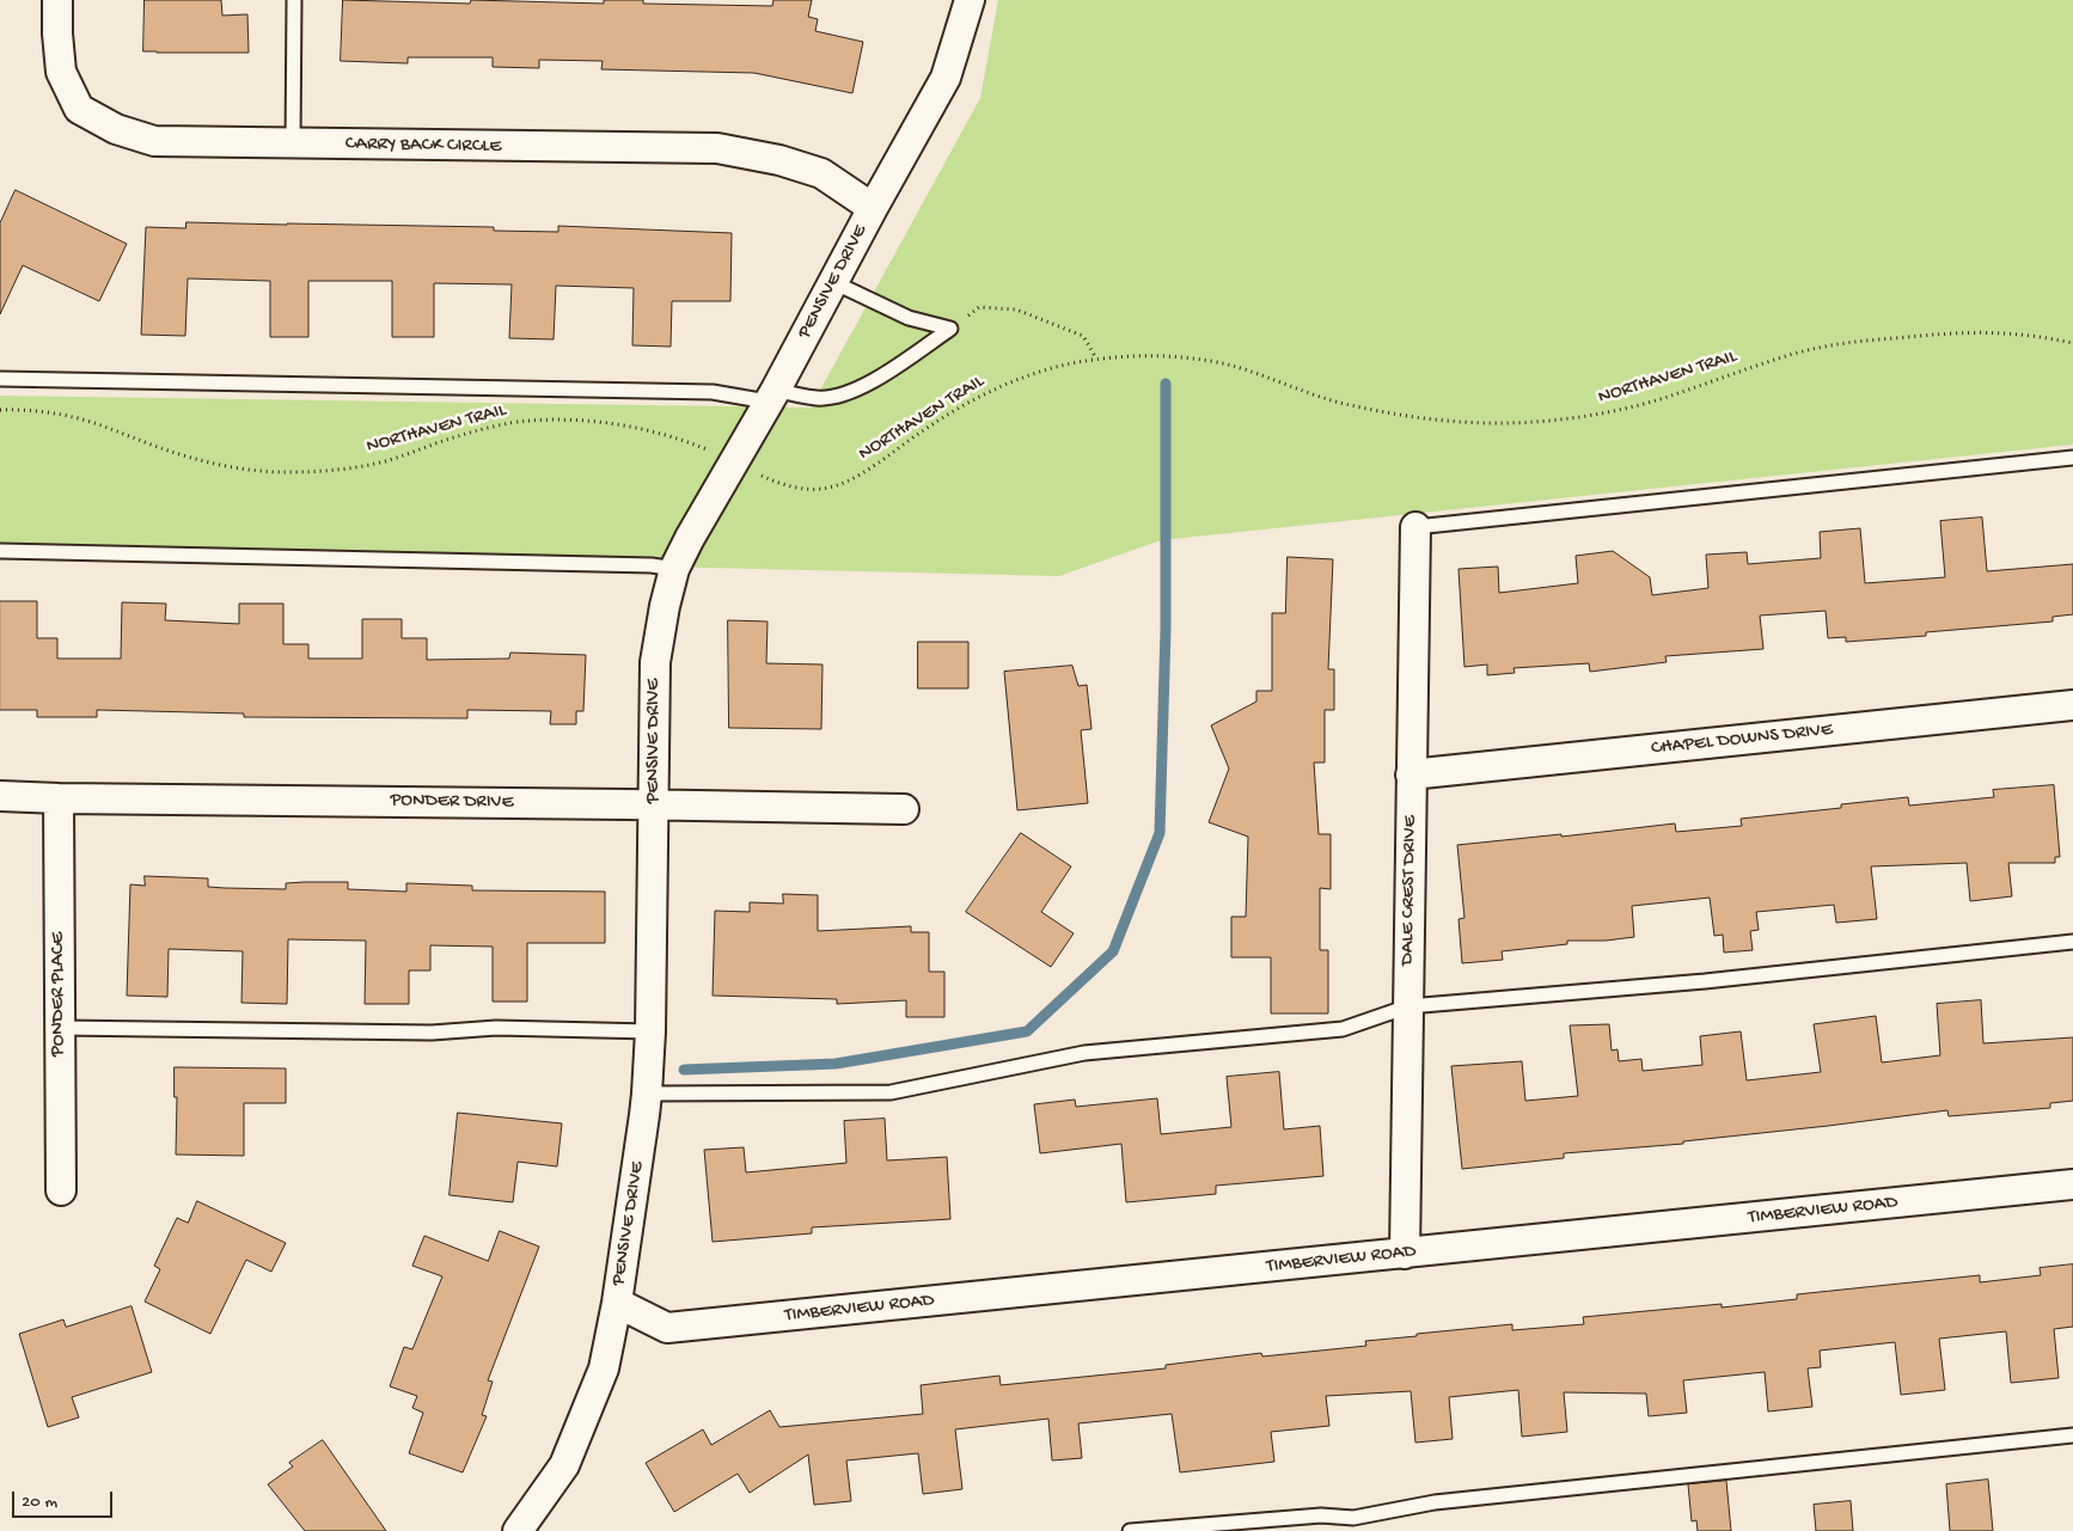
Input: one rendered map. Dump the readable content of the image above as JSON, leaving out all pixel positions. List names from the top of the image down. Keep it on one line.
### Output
{"streets":{"street":["CARRY BACK CIRCLE","PENSIVE DRIVE","CHAPEL DOWNS DRIVE","PONDER DRIVE","DALE CREST DRIVE","PONDER PLACE","TIMBERVIEW ROAD"],"path":["NORTHAVEN TRAIL"]},"crossings":[["CARRY BACK CIRCLE","PENSIVE DRIVE"],["PENSIVE DRIVE","NORTHAVEN TRAIL"],["PENSIVE DRIVE","PONDER DRIVE"],["PENSIVE DRIVE","TIMBERVIEW ROAD"],["CHAPEL DOWNS DRIVE","DALE CREST DRIVE"],["PONDER DRIVE","PONDER PLACE"],["DALE CREST DRIVE","TIMBERVIEW ROAD"]],"scale_bar":"20 m"}
